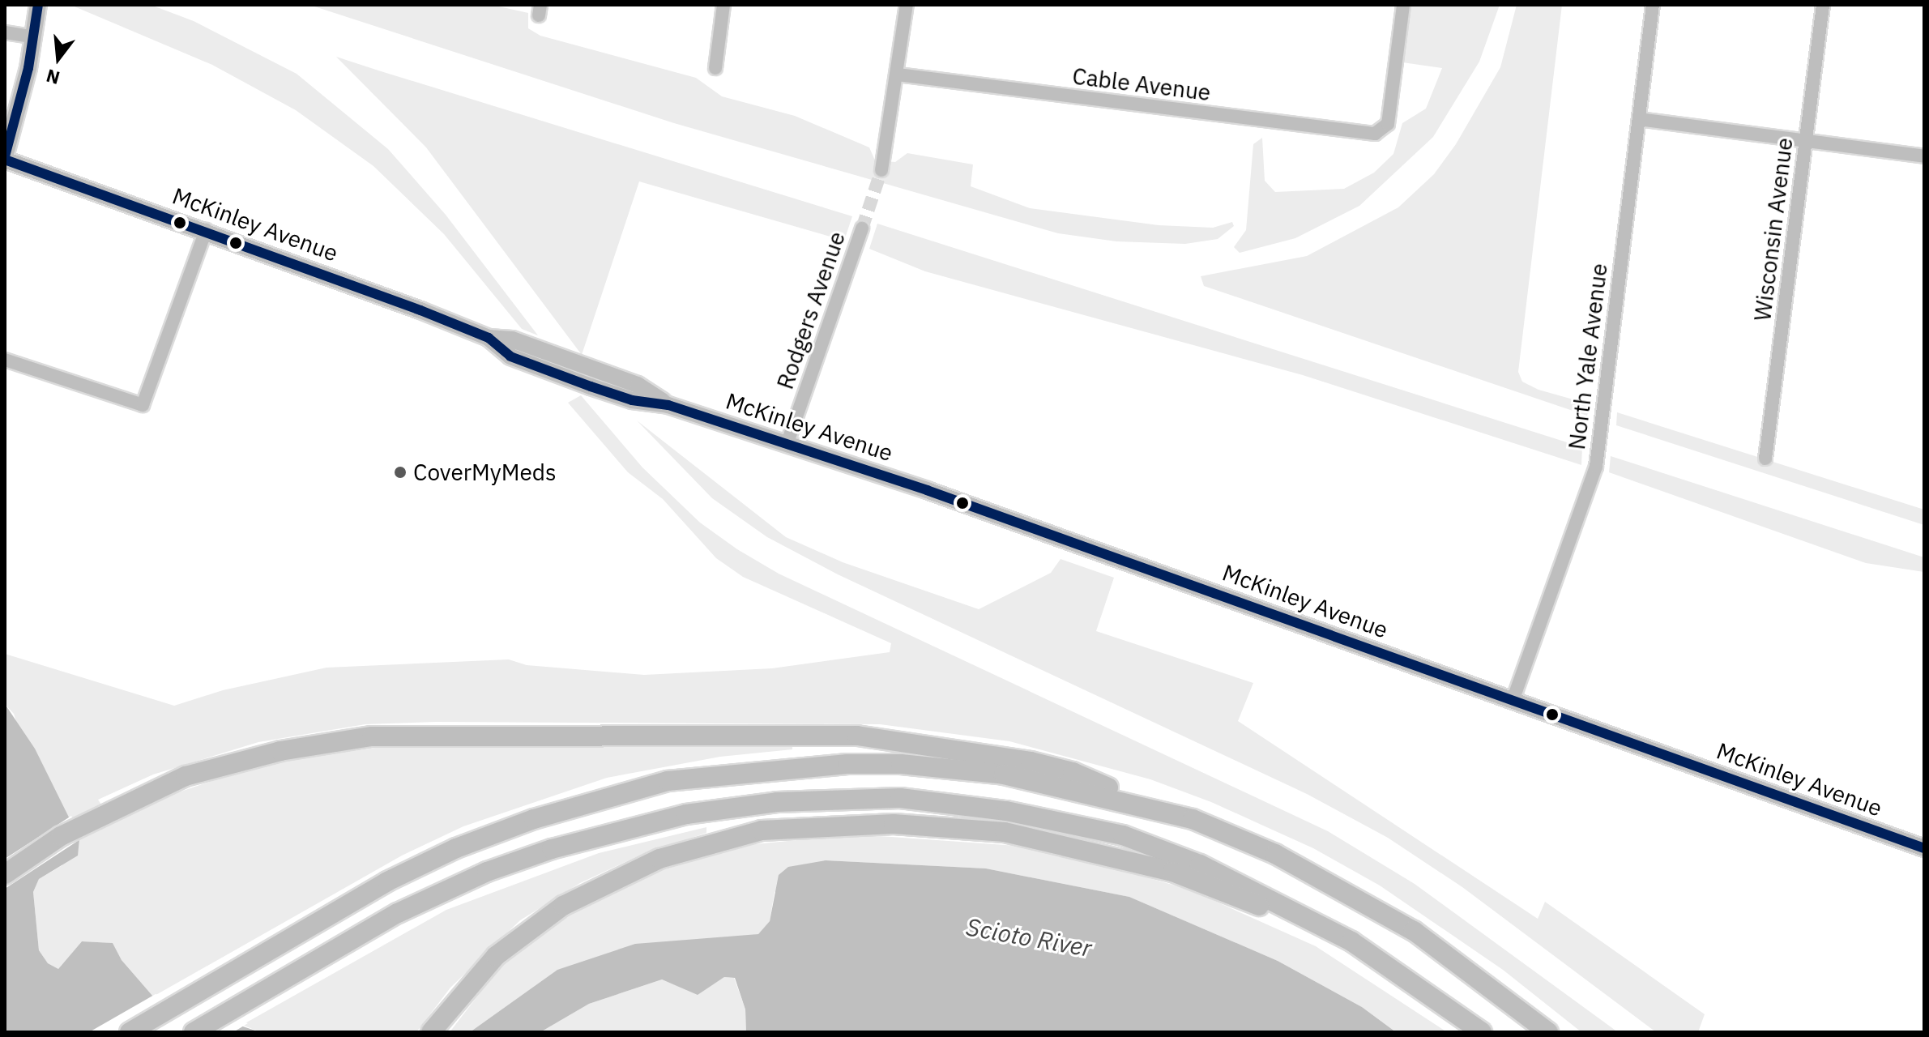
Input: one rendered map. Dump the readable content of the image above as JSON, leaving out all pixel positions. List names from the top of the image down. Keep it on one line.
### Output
{"streets":{"main road":["McKinley Avenue"],"street":["Cable Avenue","Wisconsin Avenue","Rodgers Avenue","North Yale Avenue"]},"crossings":[["McKinley Avenue","Rodgers Avenue"],["McKinley Avenue","North Yale Avenue"]],"water":["Scioto River"],"places":["CoverMyMeds"],"north":"bottom"}
